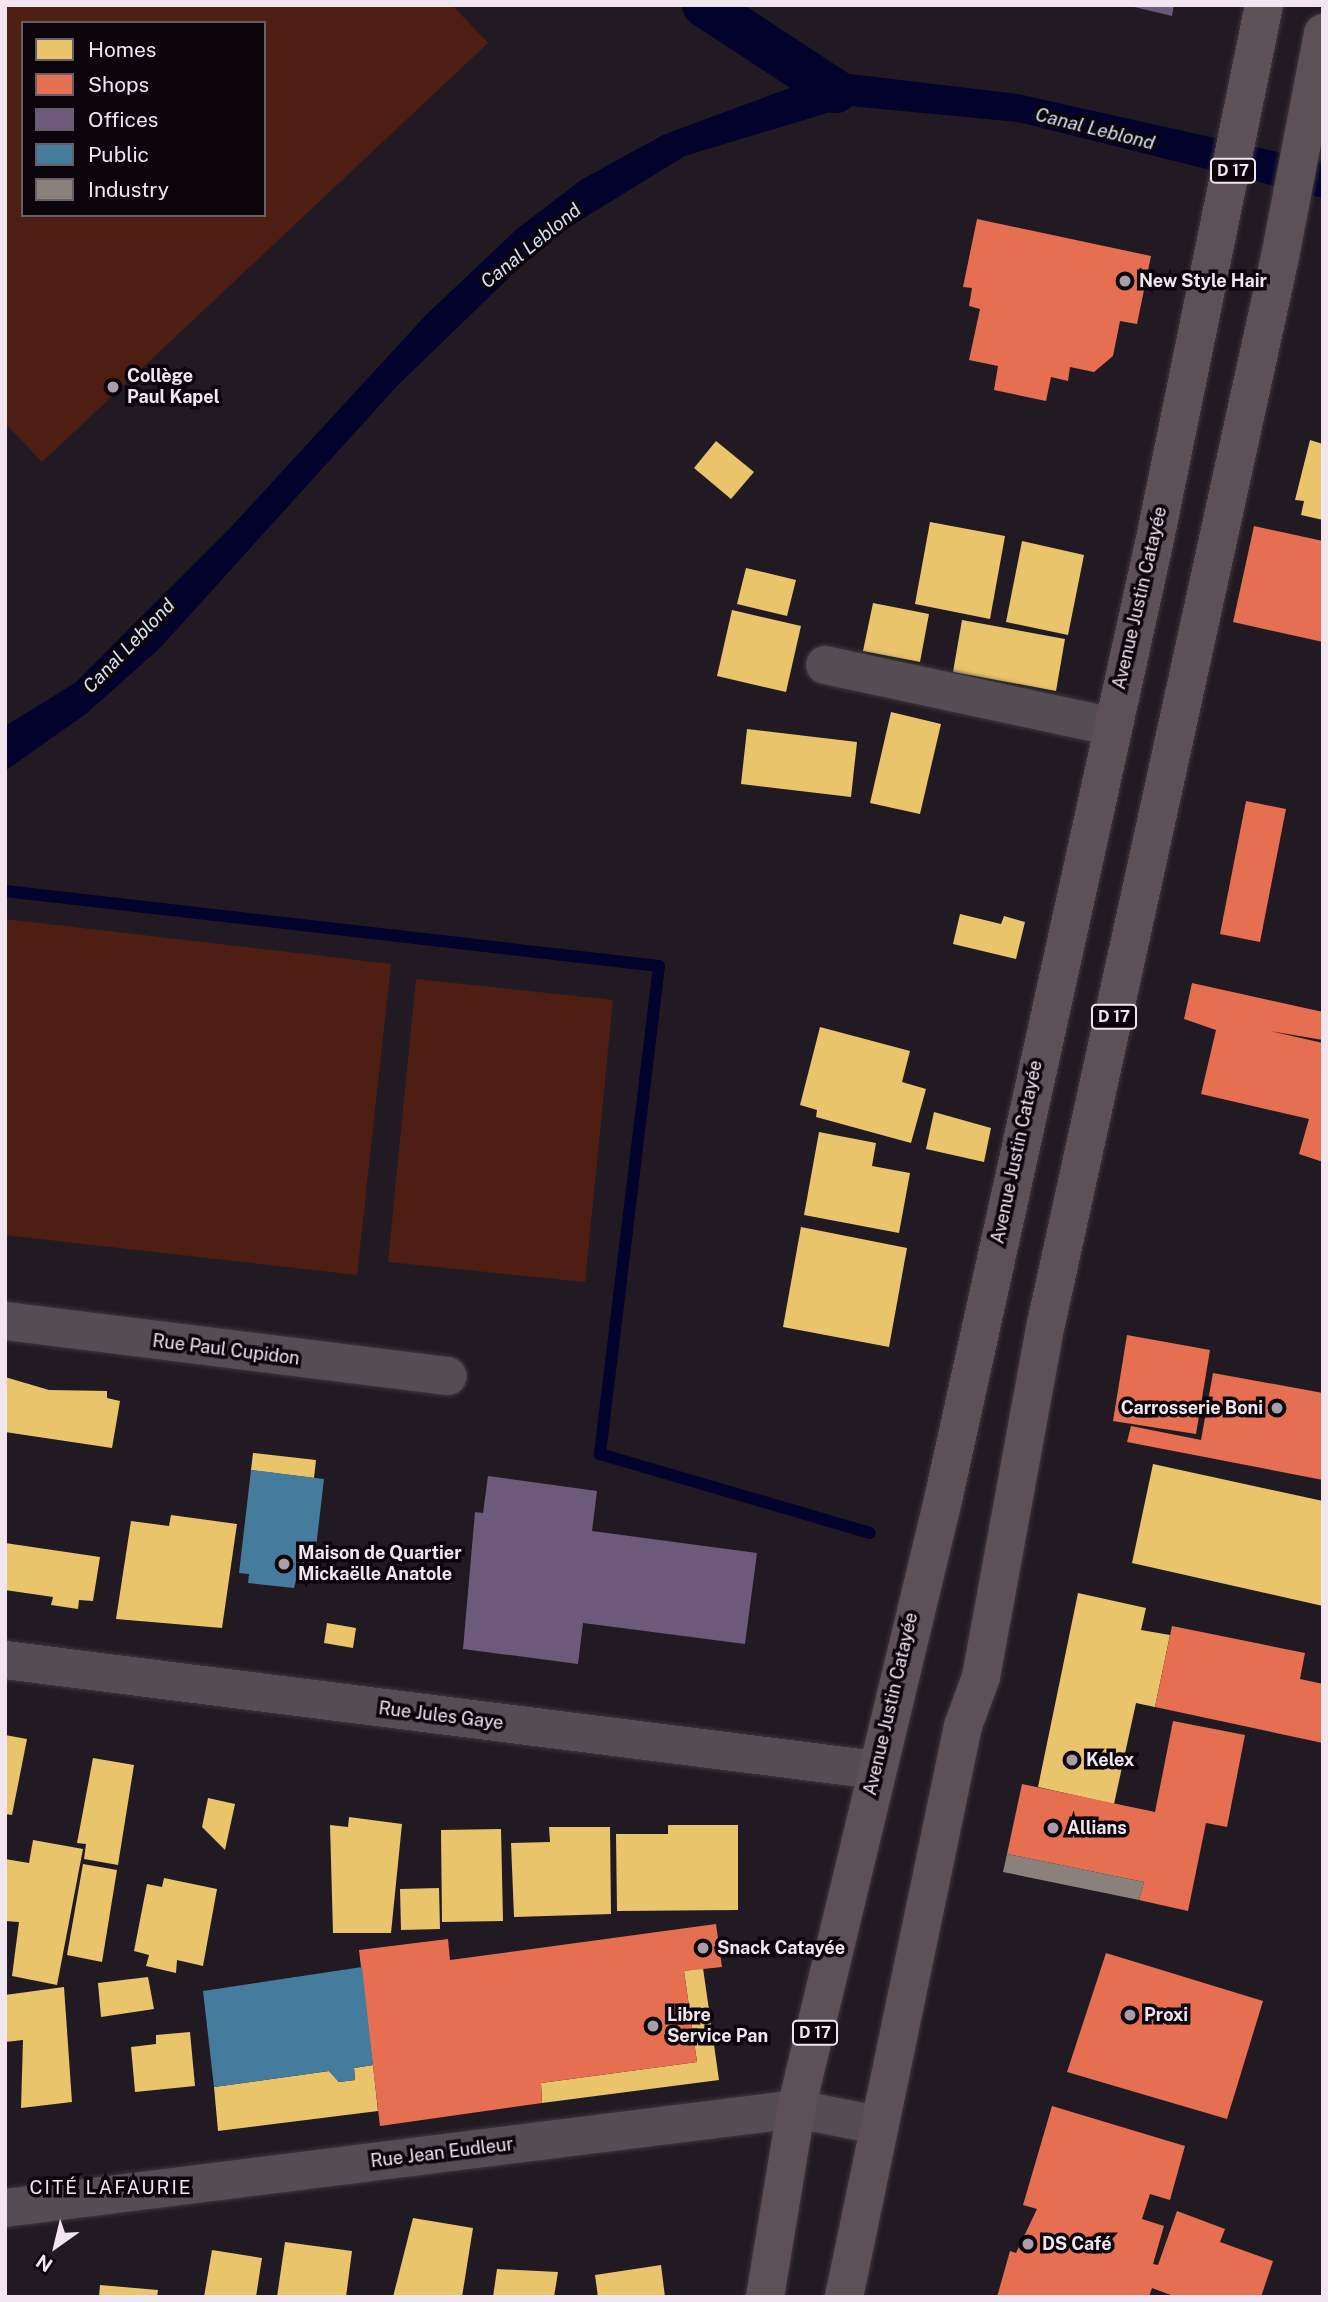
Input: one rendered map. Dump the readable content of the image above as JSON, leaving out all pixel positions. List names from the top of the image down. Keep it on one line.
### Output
{"streets":{"main road":["D 17","Avenue Justin Catayée"],"street":["Rue Paul Cupidon","Rue Jules Gaye","Rue Jean Eudleur"]},"crossings":[["D 17","Rue Jean Eudleur"],["Avenue Justin Catayée","Rue Jules Gaye"],["Avenue Justin Catayée","Rue Jean Eudleur"]],"districts":["CITÉ LAFAURIE"],"water":["Canal Leblond"],"places":["New Style Hair","Collège Paul Kapel","Carrosserie Boni","Maison de Quartier Mickaëlle Anatole","Kelex","Allians","Snack Catayée","Proxi","Libre Service Pan","DS Café"],"legend":["Homes","Shops","Offices","Public","Industry"],"north":"bottom left"}
